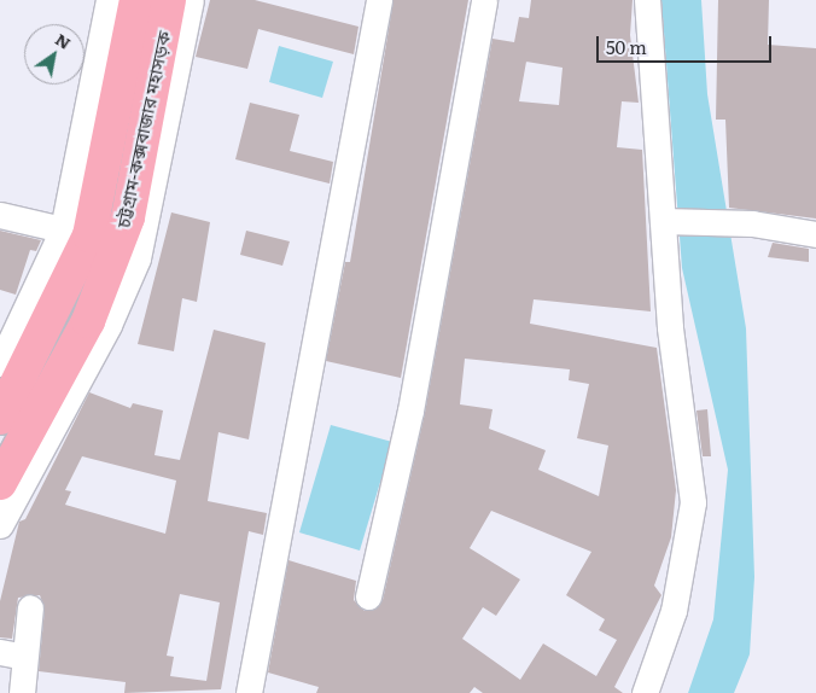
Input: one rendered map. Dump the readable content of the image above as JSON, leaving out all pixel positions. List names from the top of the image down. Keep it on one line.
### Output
{"streets":{"highway":["চট্টগ্রাম-কক্সবাজার মহাসড়ক"]},"scale_bar":"50 m","north":"top right"}
